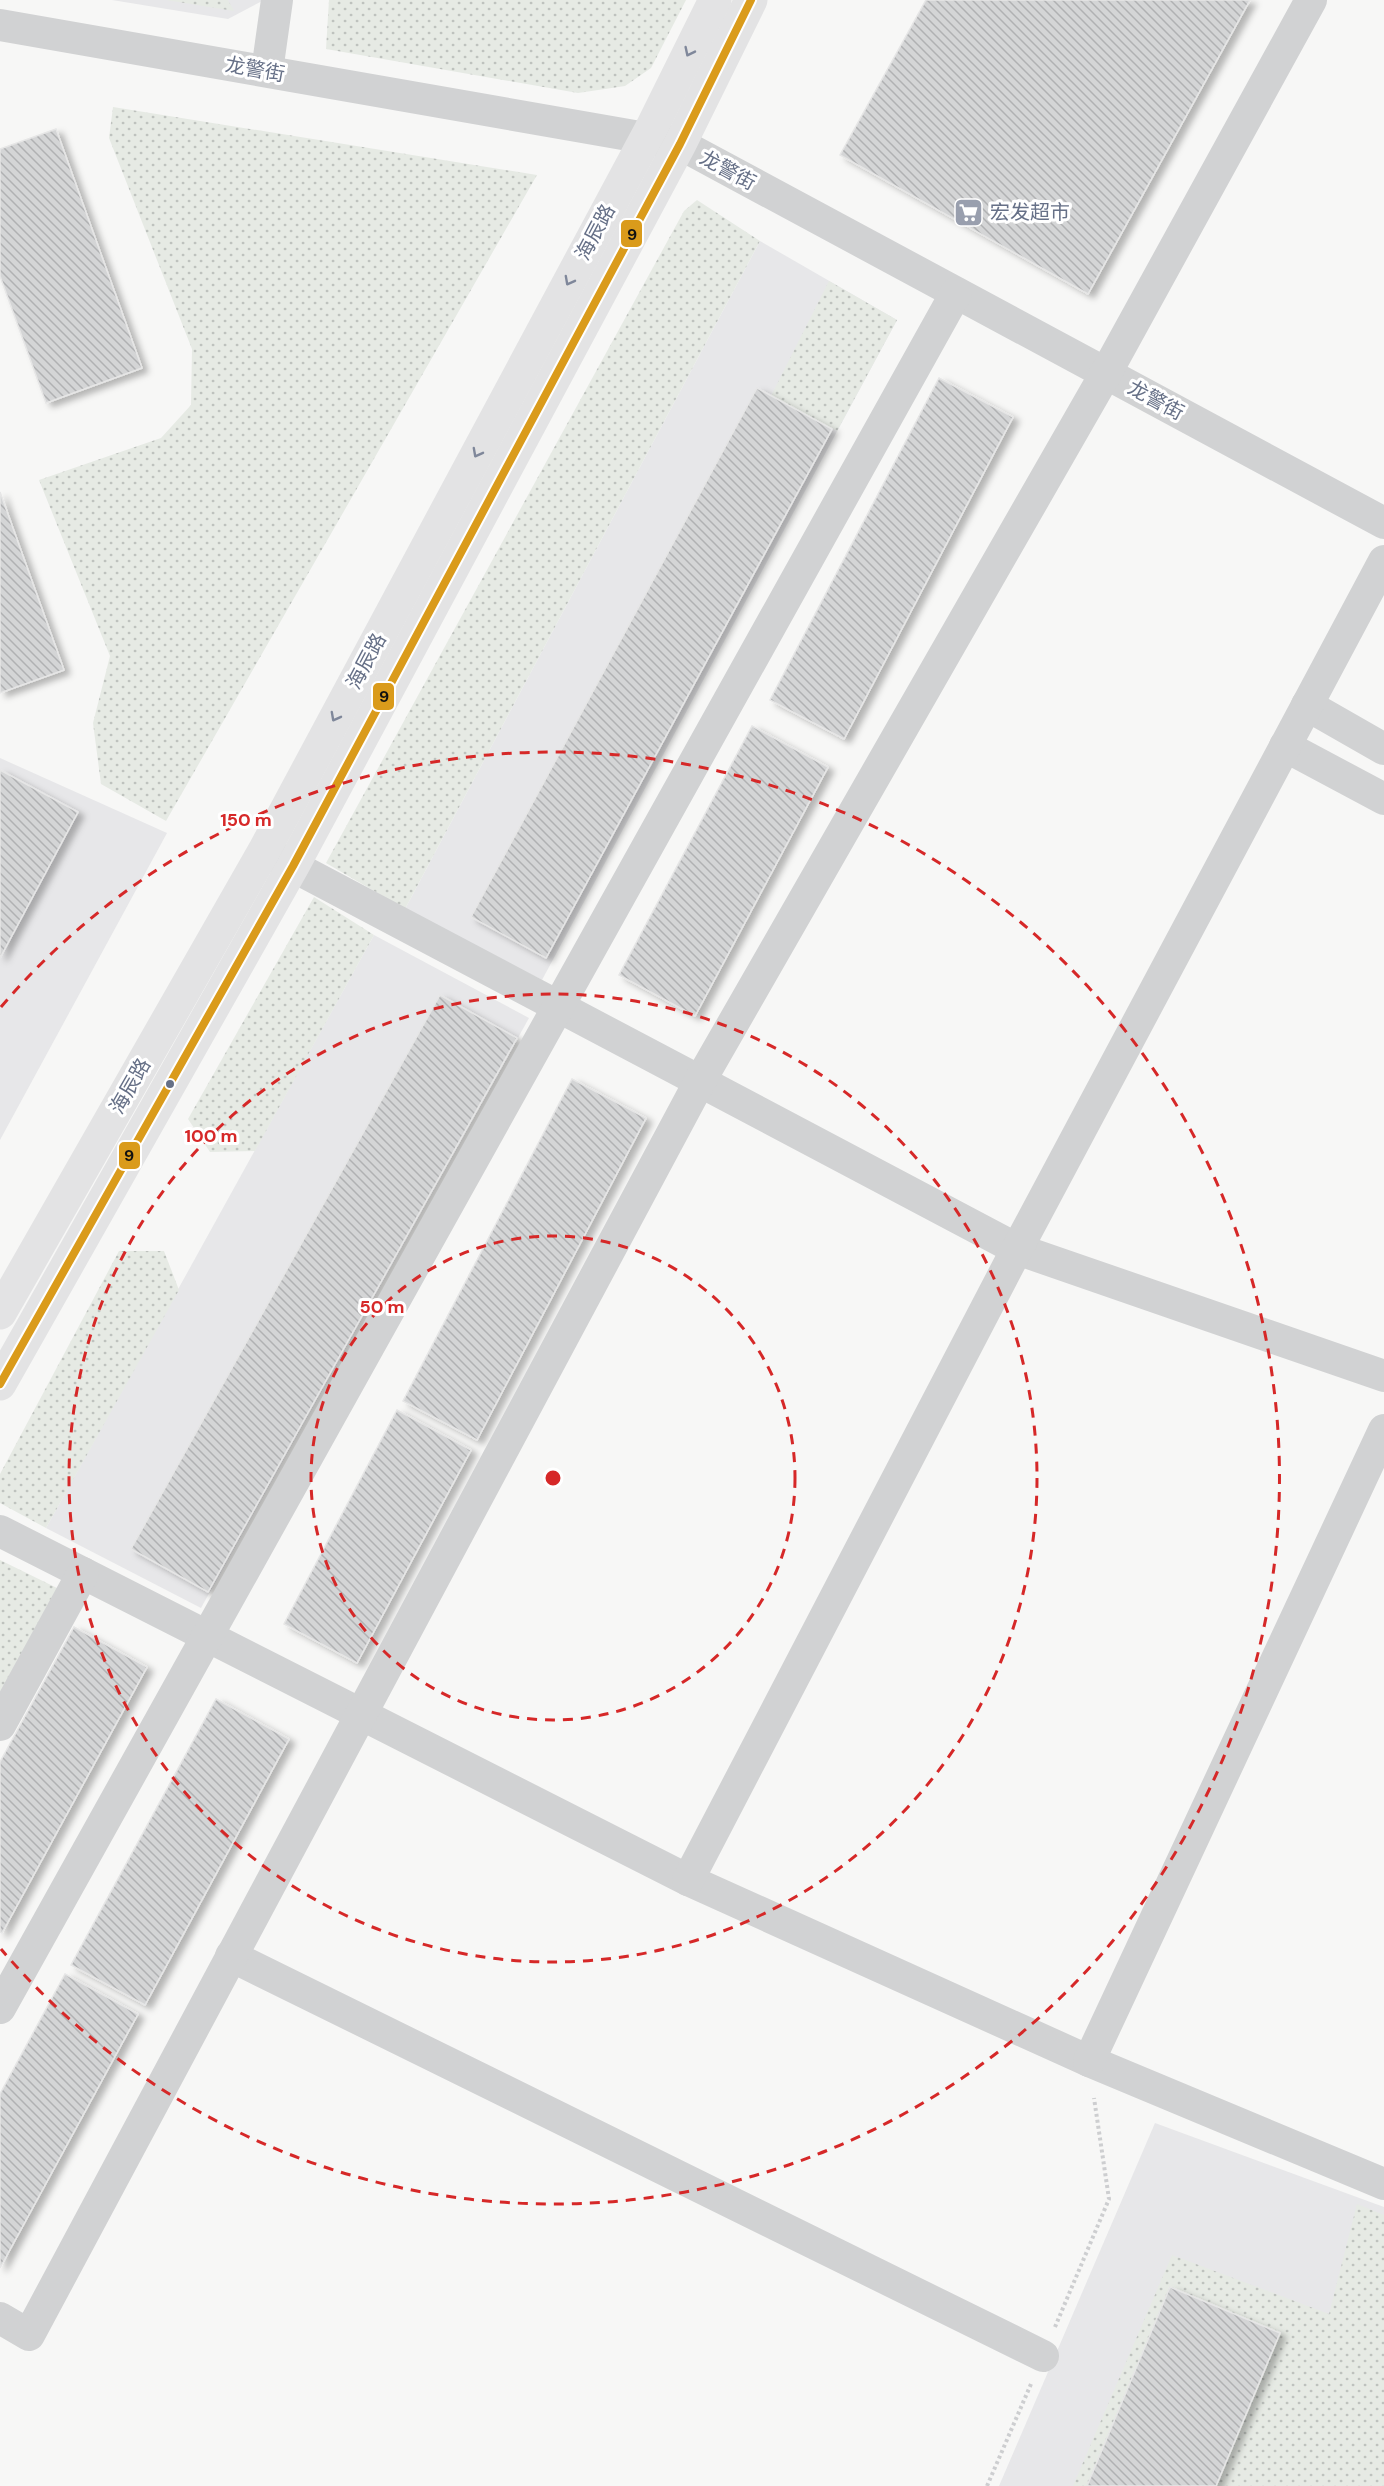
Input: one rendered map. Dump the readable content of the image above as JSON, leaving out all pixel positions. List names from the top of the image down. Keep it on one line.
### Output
{"streets":{"main road":["海辰路"],"street":["龙警街"]},"crossings":[["龙警街","海辰路"]],"places":{"supermarket":["宏发超市"]},"lines":["transit line 9"],"rings":["150 m","100 m","50 m"]}
